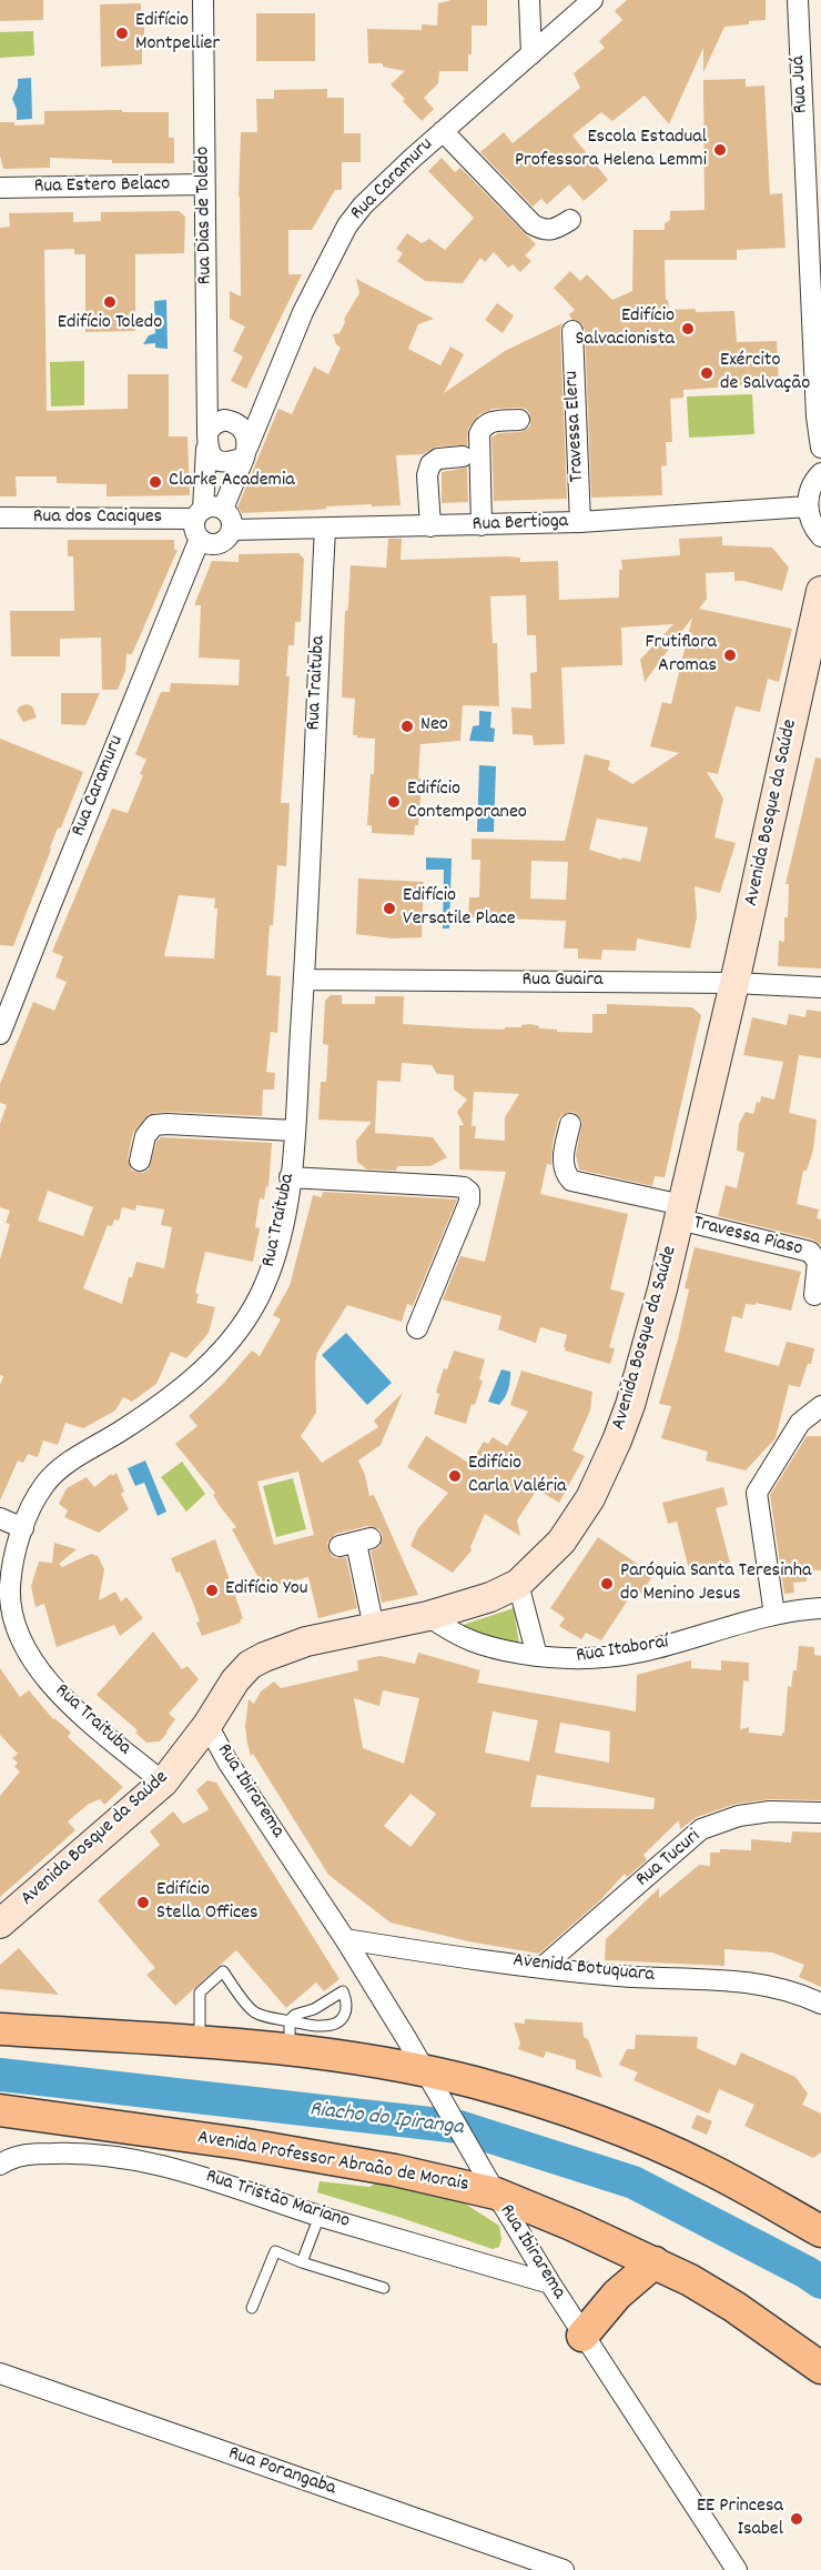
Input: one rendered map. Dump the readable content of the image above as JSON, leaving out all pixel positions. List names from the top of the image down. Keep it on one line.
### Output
{"streets":{"main road":["Avenida Professor Abraão de Morais"],"street":["Rua Juá","Rua Caramuru","Rua Estero Belaco","Rua Dias de Toledo","Travessa Eleru","Rua dos Caciques","Rua Bertioga","Rua Traituba","Avenida Bosque da Saúde","Rua Guaira","Travessa Piaso","Rua Itaboraí","Rua Ibirarema","Rua Tucuri","Avenida Botuquara","Rua Tristão Mariano","Rua Porangaba"]},"crossings":[["Rua Caramuru","Rua Dias de Toledo"],["Rua Caramuru","Rua dos Caciques"],["Rua Estero Belaco","Rua Dias de Toledo"],["Rua Dias de Toledo","Rua dos Caciques"],["Travessa Eleru","Rua Bertioga"],["Rua Bertioga","Rua Traituba"],["Rua Traituba","Avenida Bosque da Saúde"],["Rua Traituba","Rua Guaira"],["Avenida Bosque da Saúde","Rua Guaira"],["Avenida Bosque da Saúde","Travessa Piaso"],["Avenida Bosque da Saúde","Rua Itaboraí"],["Avenida Bosque da Saúde","Rua Ibirarema"],["Rua Ibirarema","Avenida Botuquara"],["Rua Ibirarema","Avenida Professor Abraão de Morais"],["Rua Ibirarema","Rua Tristão Mariano"],["Rua Tucuri","Avenida Botuquara"]],"water":["Riacho do Ipiranga"],"places":["Edifício Montpellier","Escola Estadual Professora Helena Lemmi","Edifício Toledo","Edifício Salvacionista","Exército de Salvação","Clarke Academia","Frutiflora Aromas","Neo","Edifício Contemporaneo","Edifício Versatile Place","Edifício Carla Valéria","Paróquia Santa Teresinha do Menino Jesus","Edifício You","Edifício Stella Offices","EE Princesa Isabel"]}
